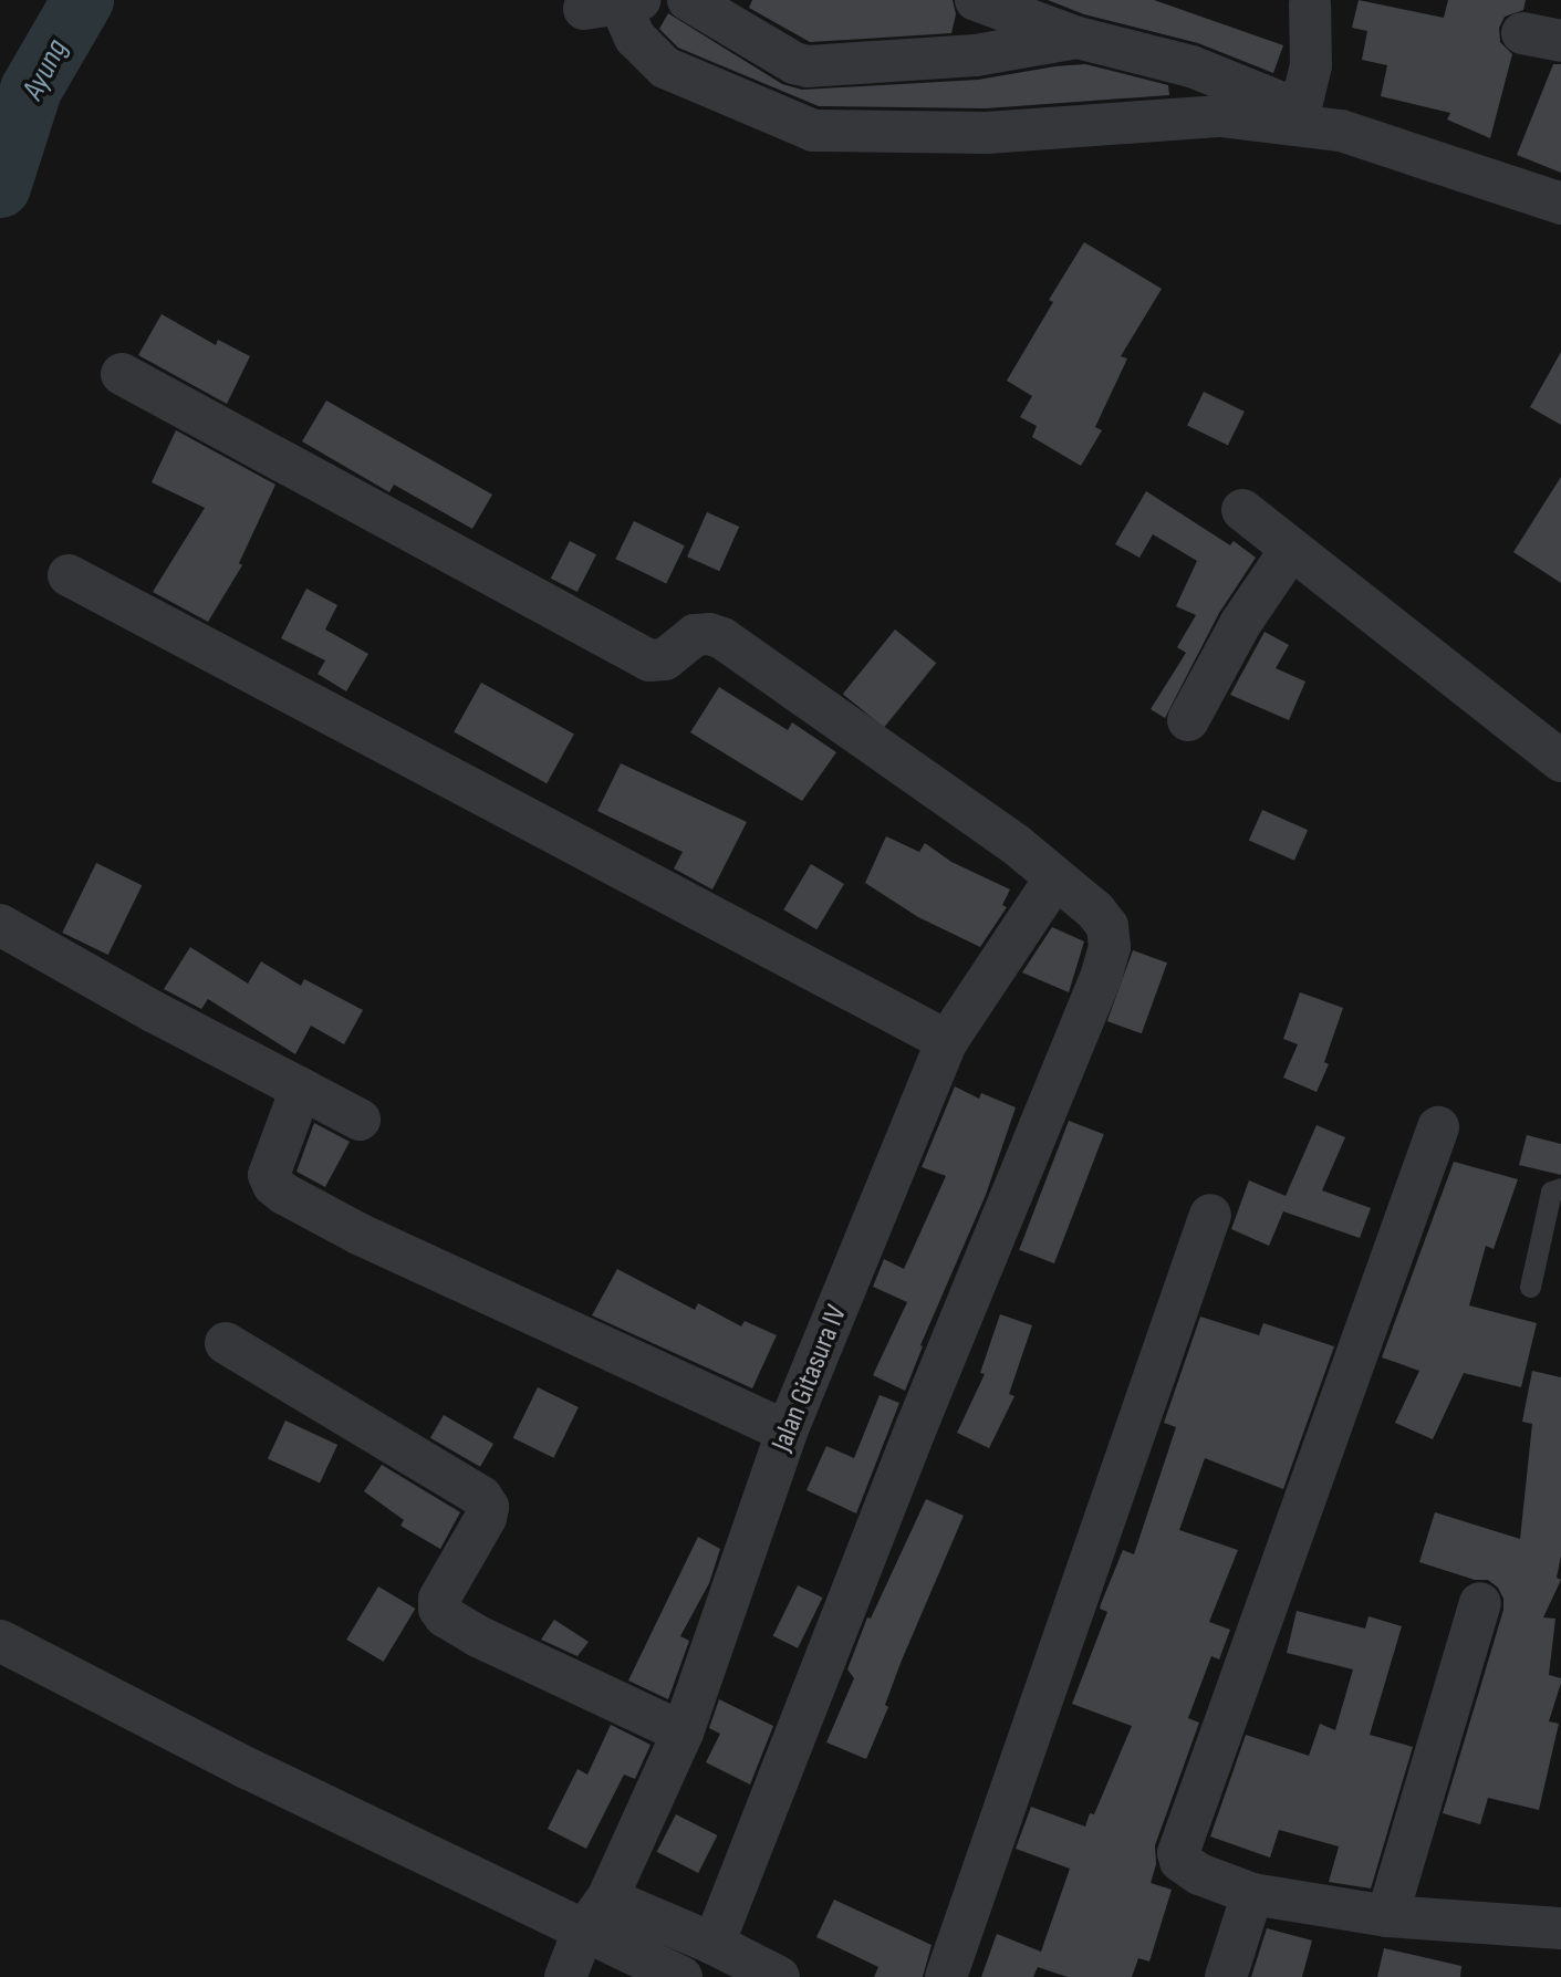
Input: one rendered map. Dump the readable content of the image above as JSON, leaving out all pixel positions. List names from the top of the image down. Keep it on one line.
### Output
{"streets":{"street":["Jalan Gitasura IV"]},"water":["Ayung"]}
